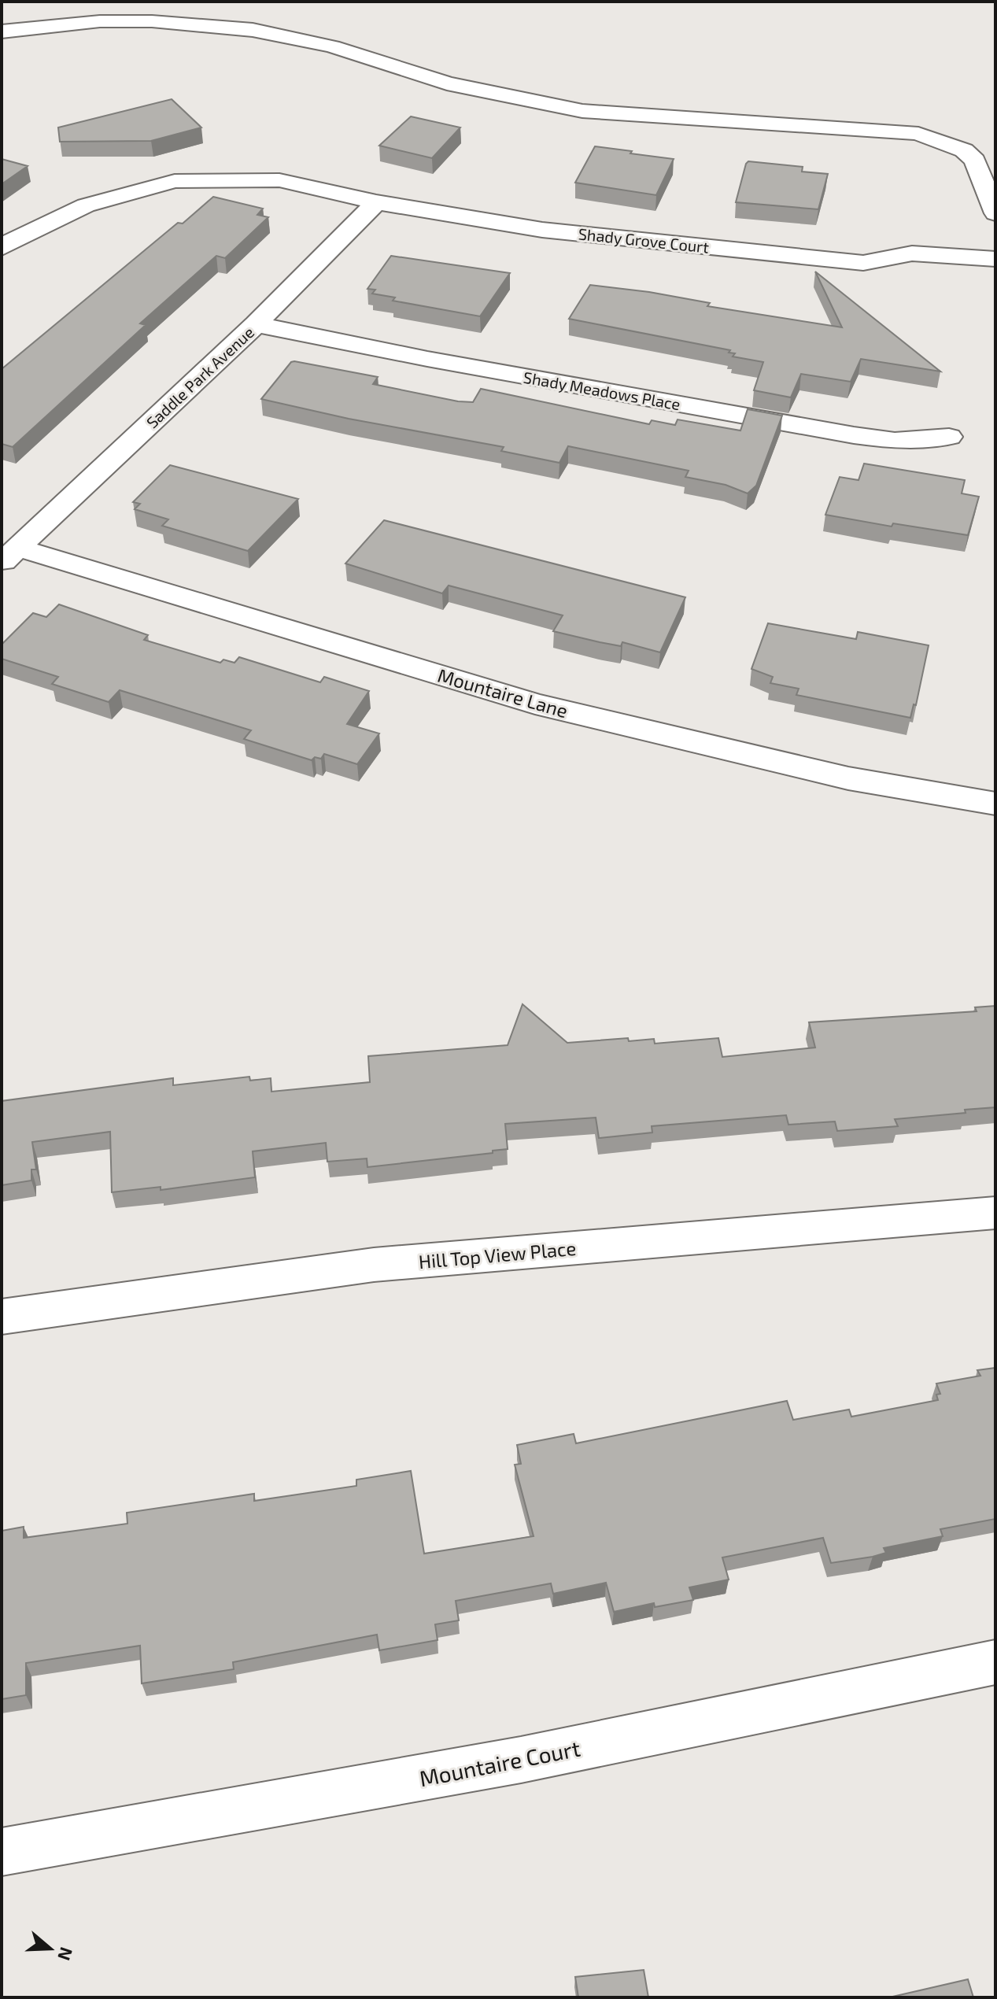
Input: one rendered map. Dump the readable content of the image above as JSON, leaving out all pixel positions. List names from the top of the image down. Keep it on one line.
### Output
{"streets":{"street":["Shady Grove Court","Saddle Park Avenue","Shady Meadows Place","Mountaire Lane","Hill Top View Place","Mountaire Court"]},"crossings":[["Shady Grove Court","Saddle Park Avenue"],["Saddle Park Avenue","Shady Meadows Place"],["Saddle Park Avenue","Mountaire Lane"]],"north":"right"}
